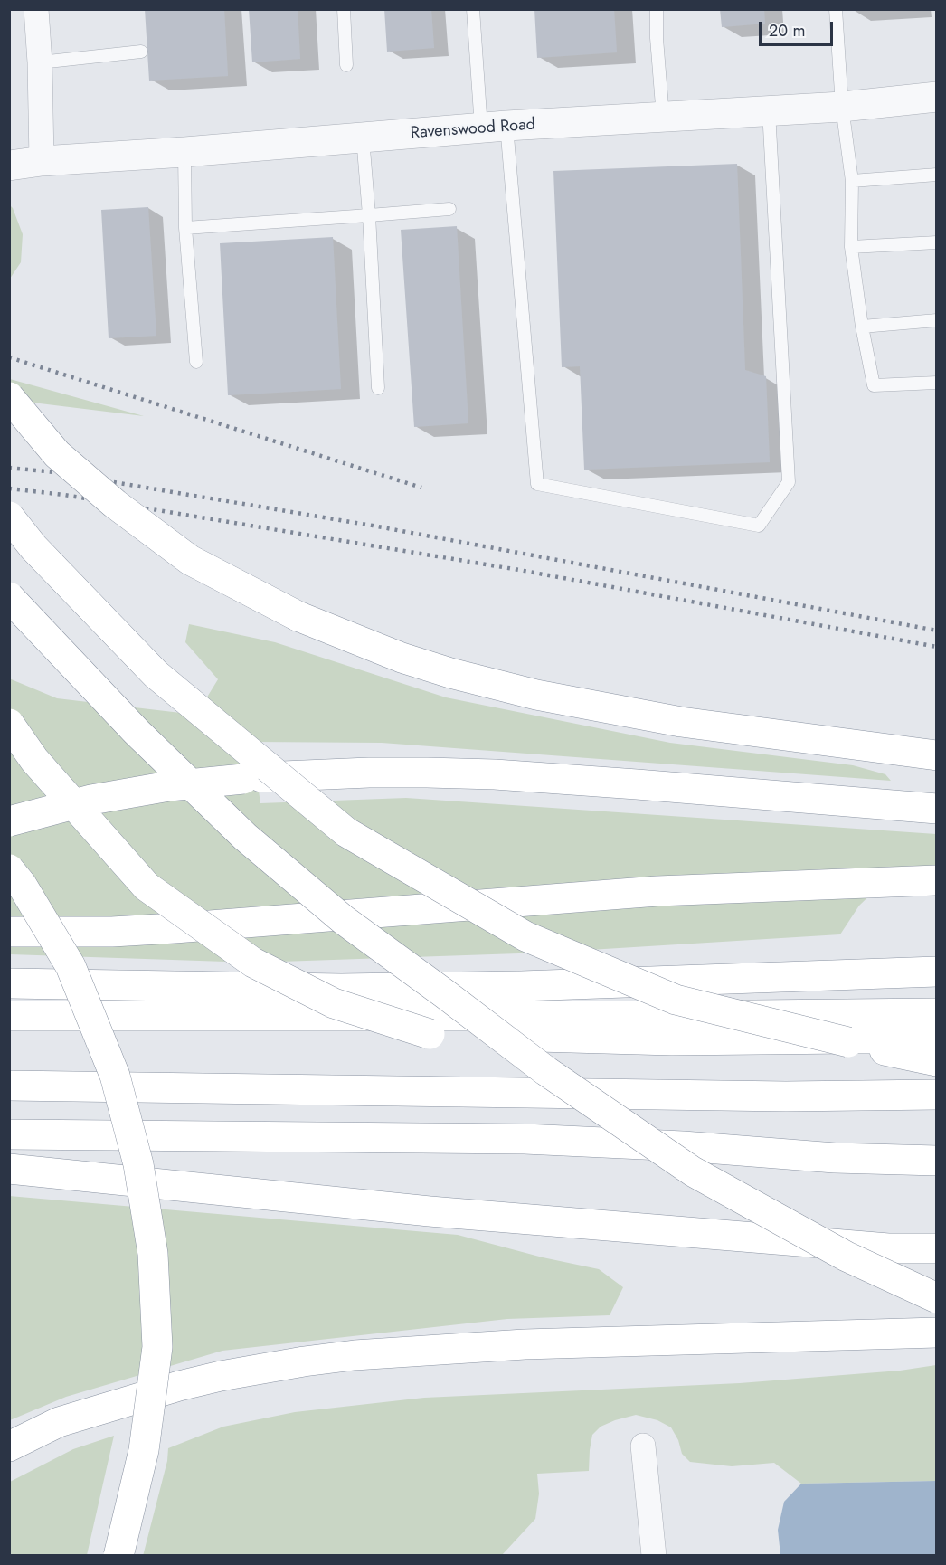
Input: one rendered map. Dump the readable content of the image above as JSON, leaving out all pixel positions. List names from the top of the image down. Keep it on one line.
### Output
{"streets":{"street":["Ravenswood Road"]},"scale_bar":"20 m"}
